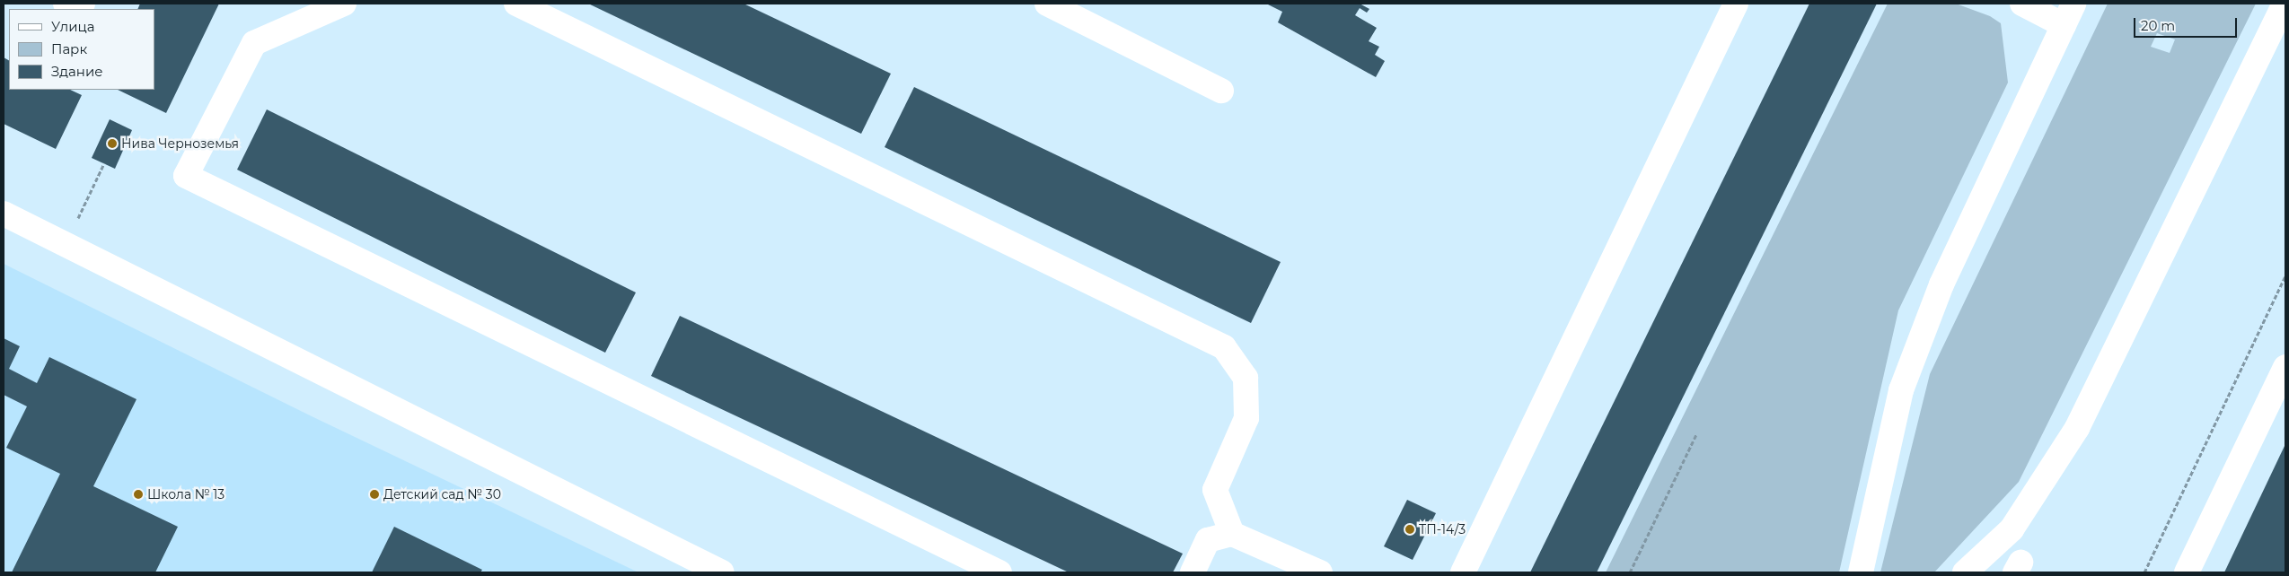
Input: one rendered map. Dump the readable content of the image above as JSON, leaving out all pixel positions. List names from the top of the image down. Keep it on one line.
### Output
{"places":["Нива Черноземья","Школа № 13","Детский сад № 30","ТП-14/3"],"legend":["Улица","Парк","Здание"],"scale_bar":"20 m"}
